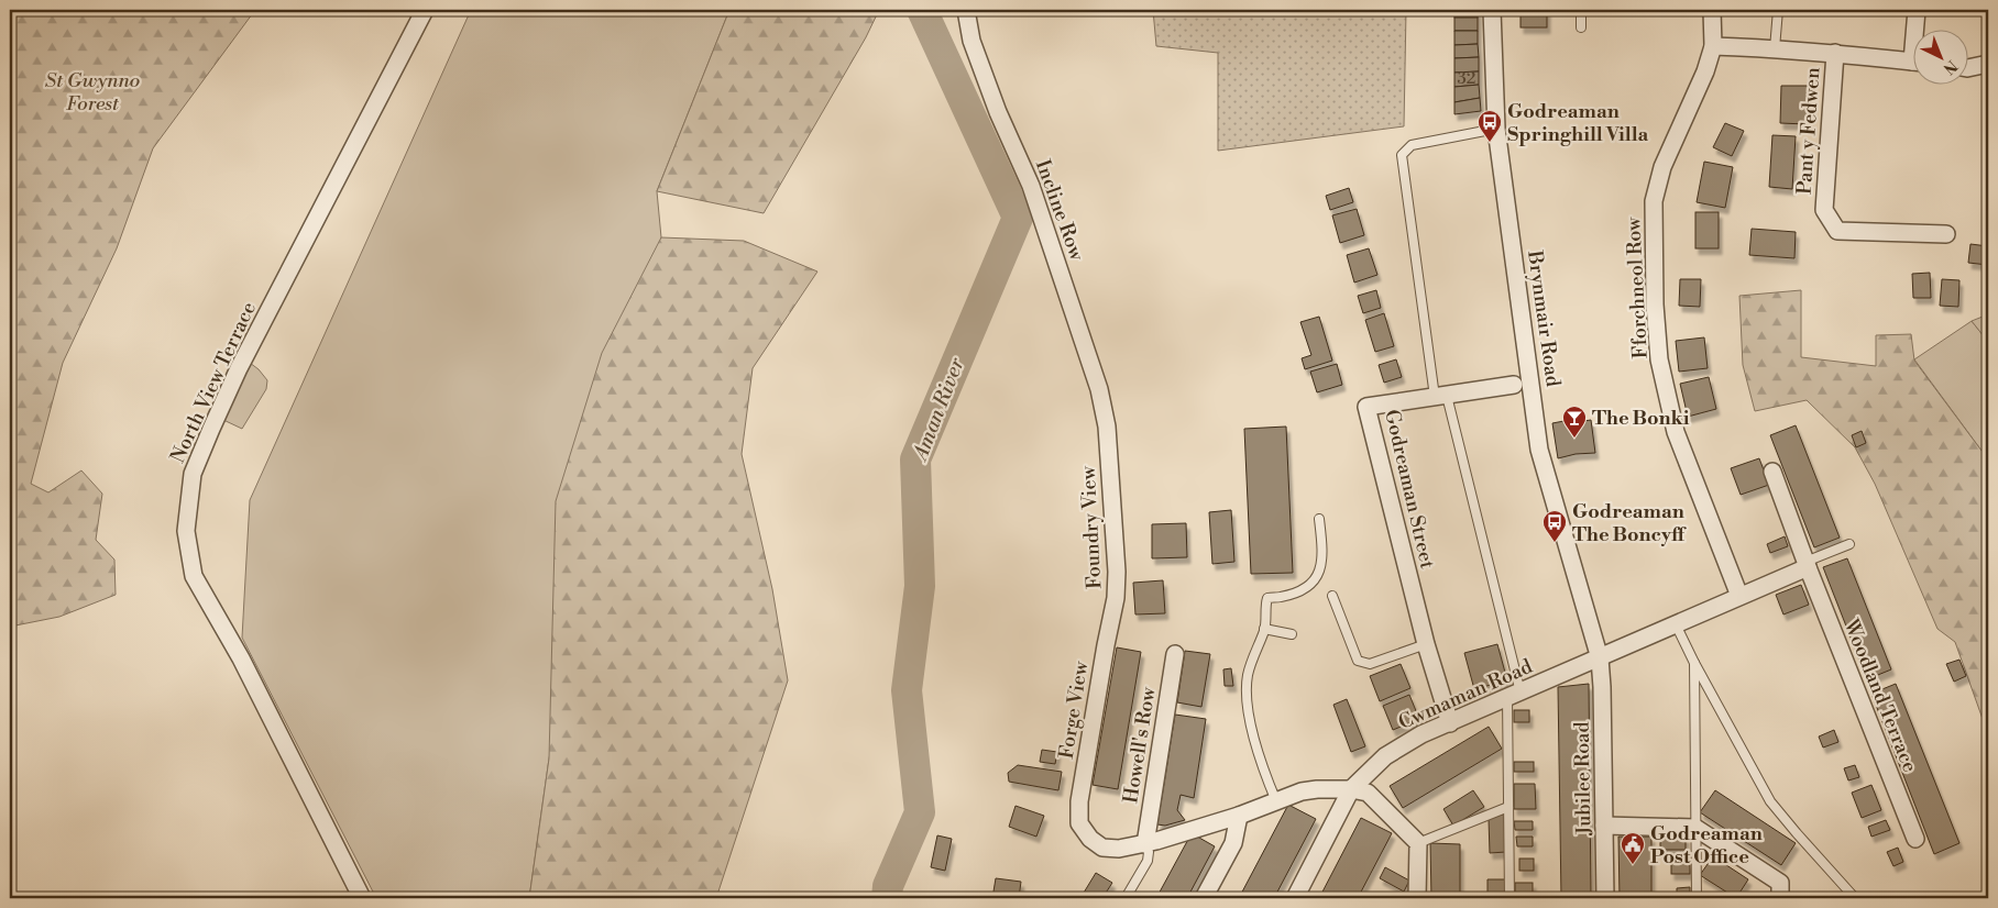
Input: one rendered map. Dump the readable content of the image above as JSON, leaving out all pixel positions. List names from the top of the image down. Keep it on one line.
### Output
{"streets":{"street":["Pant y Fedwen","Incline Row","Fforchneol Row","Brynmair Road","North View Terrace","Godreaman Street","Foundry View","Cwmaman Road","Woodland Terrace","Forge View","Howell's Row","Jubilee Road"]},"crossings":[["Incline Row","Foundry View"],["Brynmair Road","Cwmaman Road"],["Brynmair Road","Jubilee Road"],["Godreaman Street","Cwmaman Road"],["Foundry View","Forge View"],["Cwmaman Road","Jubilee Road"],["Forge View","Howell's Row"]],"water":["Aman River"],"parks":["St Gwynno Forest"],"places":{"bus stop":["Godreaman Springhill Villa","Godreaman The Boncyff"],"bar":["The Bonki"],"public building":["Godreaman Post Office"]},"house_numbers":["32"],"north":"bottom right"}
